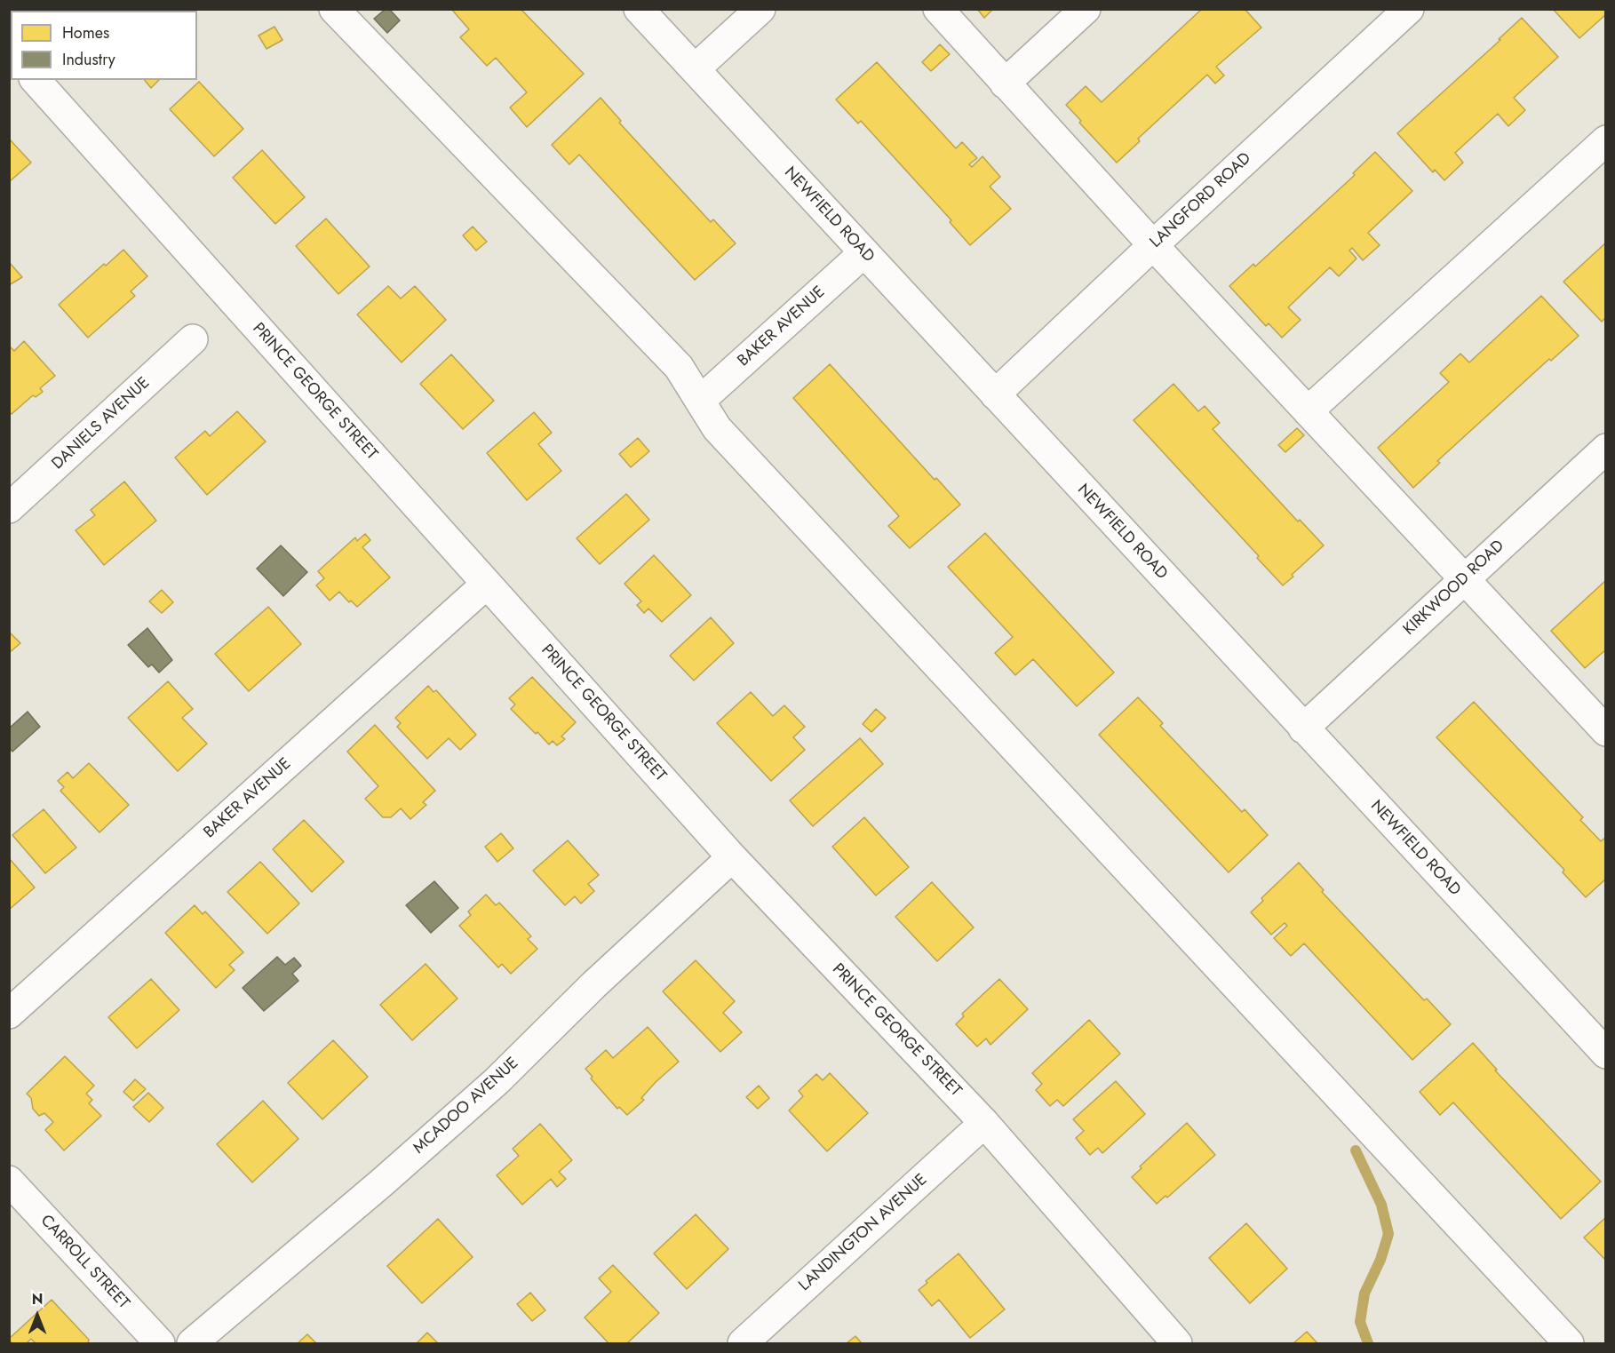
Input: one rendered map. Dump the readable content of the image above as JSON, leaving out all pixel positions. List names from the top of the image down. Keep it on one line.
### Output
{"streets":{"street":["LANGFORD ROAD","NEWFIELD ROAD","BAKER AVENUE","PRINCE GEORGE STREET","DANIELS AVENUE","KIRKWOOD ROAD","MCADOO AVENUE","LANDINGTON AVENUE","CARROLL STREET"]},"crossings":[["LANGFORD ROAD","NEWFIELD ROAD"],["NEWFIELD ROAD","BAKER AVENUE"],["NEWFIELD ROAD","KIRKWOOD ROAD"],["BAKER AVENUE","PRINCE GEORGE STREET"],["PRINCE GEORGE STREET","MCADOO AVENUE"],["PRINCE GEORGE STREET","LANDINGTON AVENUE"]],"legend":["Homes","Industry"],"north":"top"}
